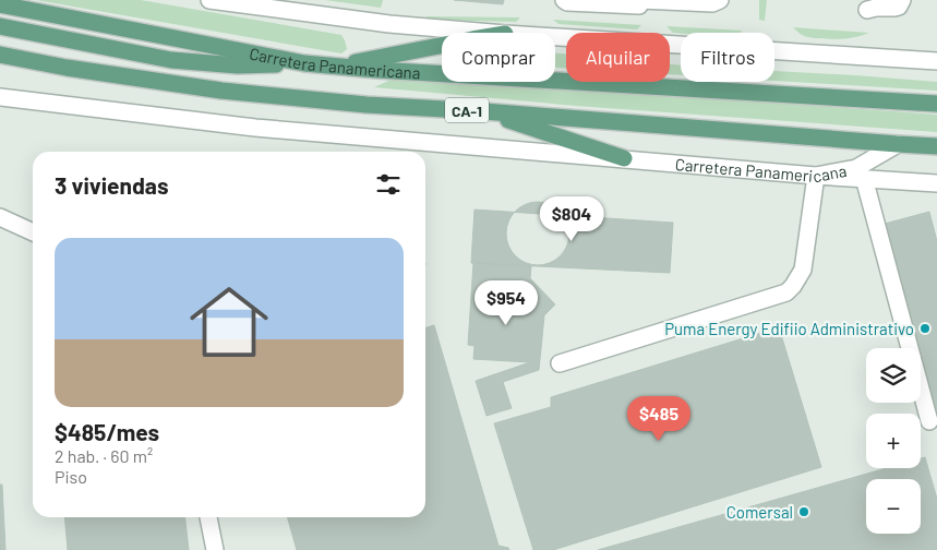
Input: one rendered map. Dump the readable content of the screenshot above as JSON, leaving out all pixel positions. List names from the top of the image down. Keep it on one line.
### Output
{"streets":{"main road":["Carretera Panamericana","CA-1"]},"places":["Puma Energy Edifiio Administrativo","Comersal"],"page":{"chip":["Comprar","Alquilar","Filtros"],"heading":"3 viviendas","price":["$804","$954","$485"],"list":[{"name":"$485/mes","note":"2 hab. · 60 m² · Piso"}],"map_buttons":["+","−"]}}
